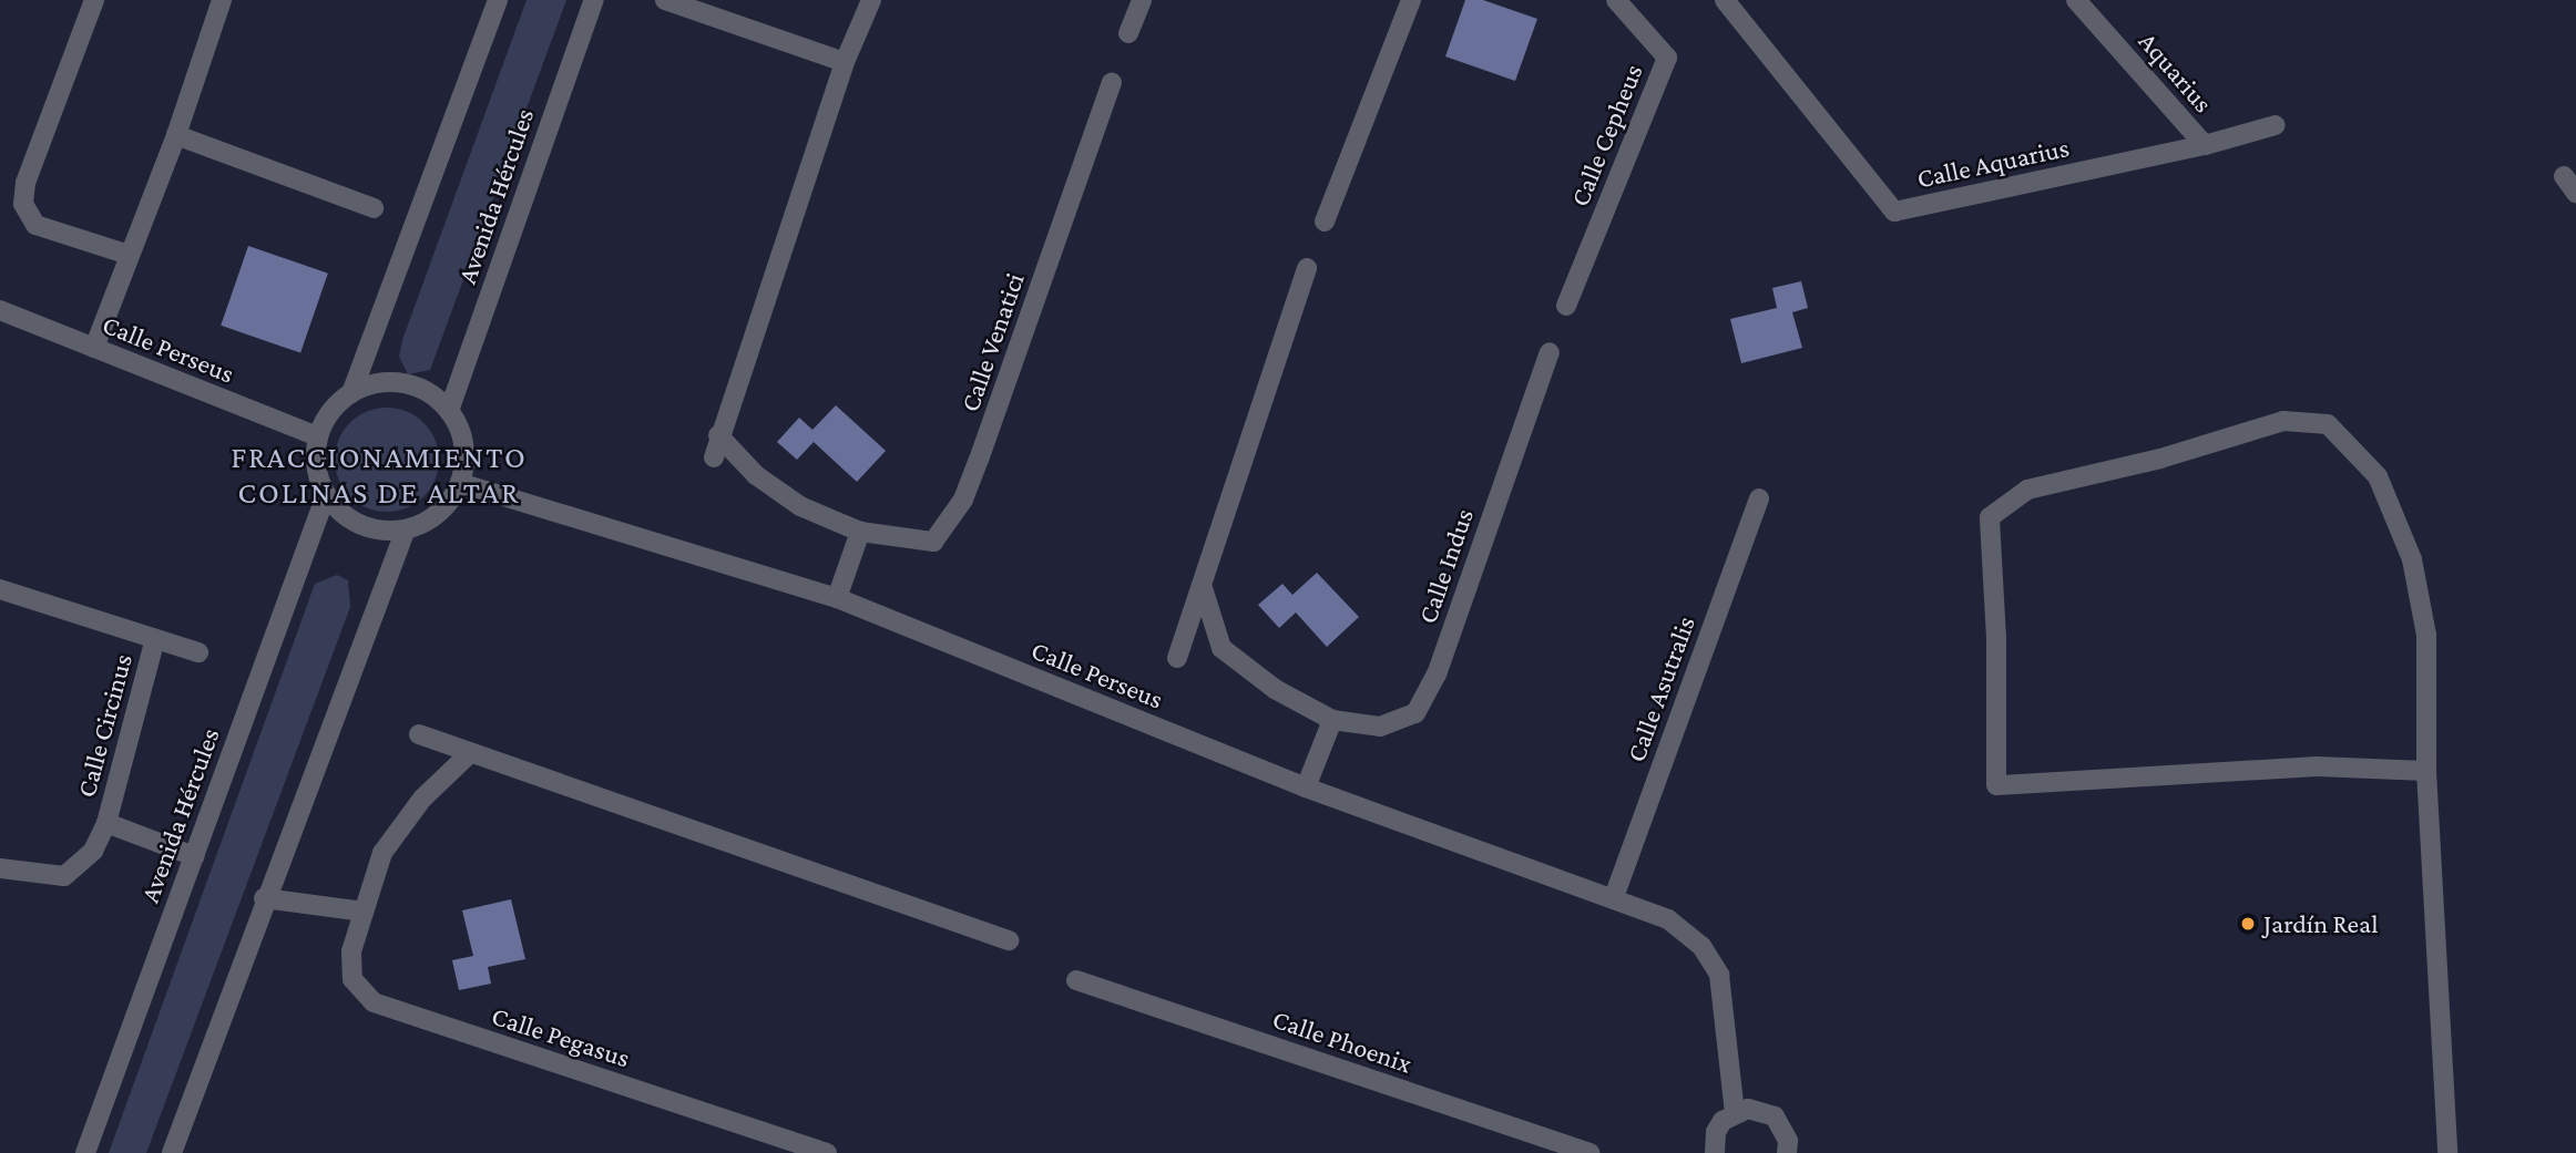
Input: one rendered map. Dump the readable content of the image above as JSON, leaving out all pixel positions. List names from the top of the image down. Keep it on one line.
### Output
{"streets":{"street":["Aquarius","Calle Cepheus","Calle Aquarius","Avenida Hércules","Calle Venatici","Calle Perseus","Calle Indus","Calle Asutralis","Calle Circinus","Calle Pegasus","Calle Phoenix"]},"crossings":[["Aquarius","Calle Aquarius"],["Avenida Hércules","Calle Perseus"],["Avenida Hércules","Calle Circinus"],["Calle Perseus","Calle Asutralis"]],"districts":["FRACCIONAMIENTO COLINAS DE ALTAR"],"places":["Jardín Real"]}
